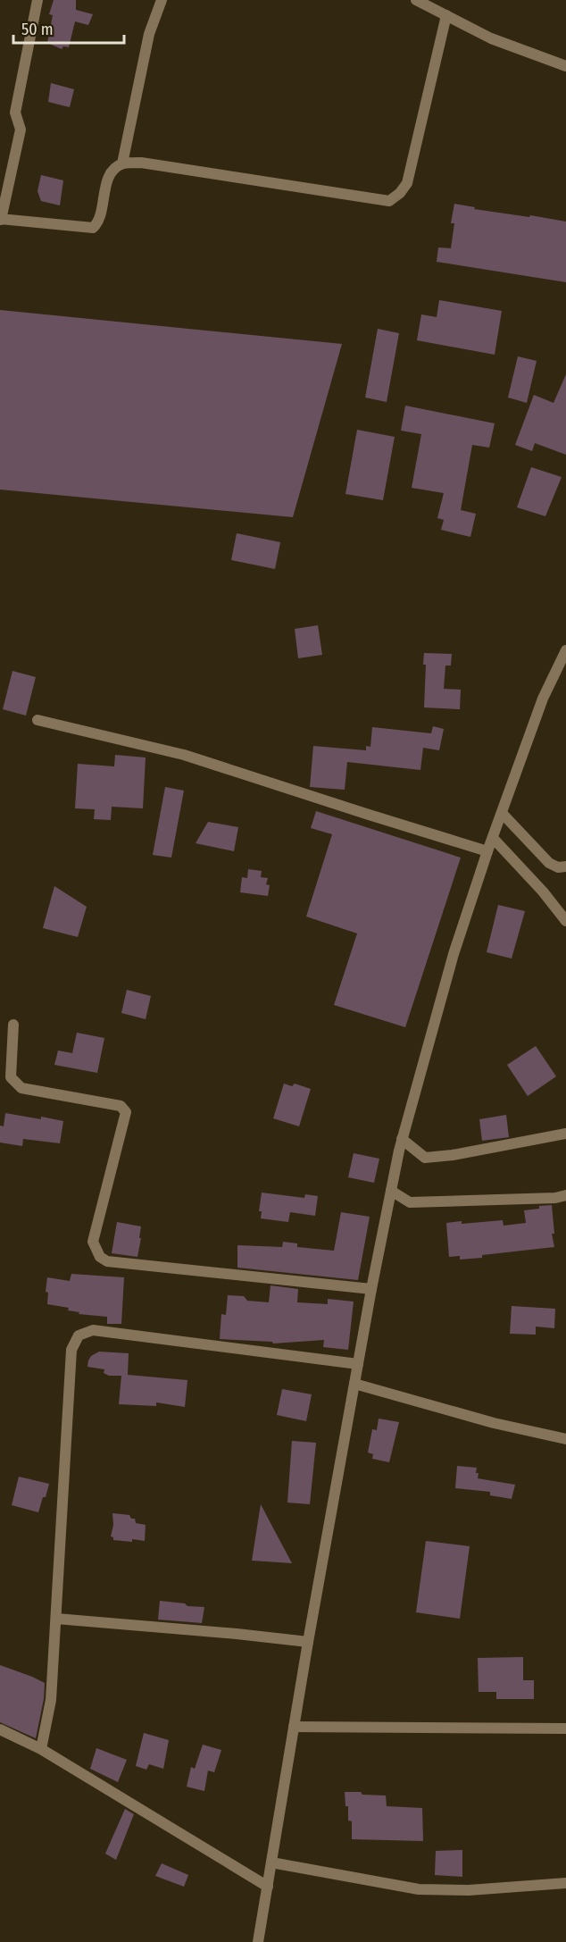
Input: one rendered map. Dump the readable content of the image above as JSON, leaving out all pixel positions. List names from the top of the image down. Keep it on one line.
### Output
{"scale_bar":"50 m"}
